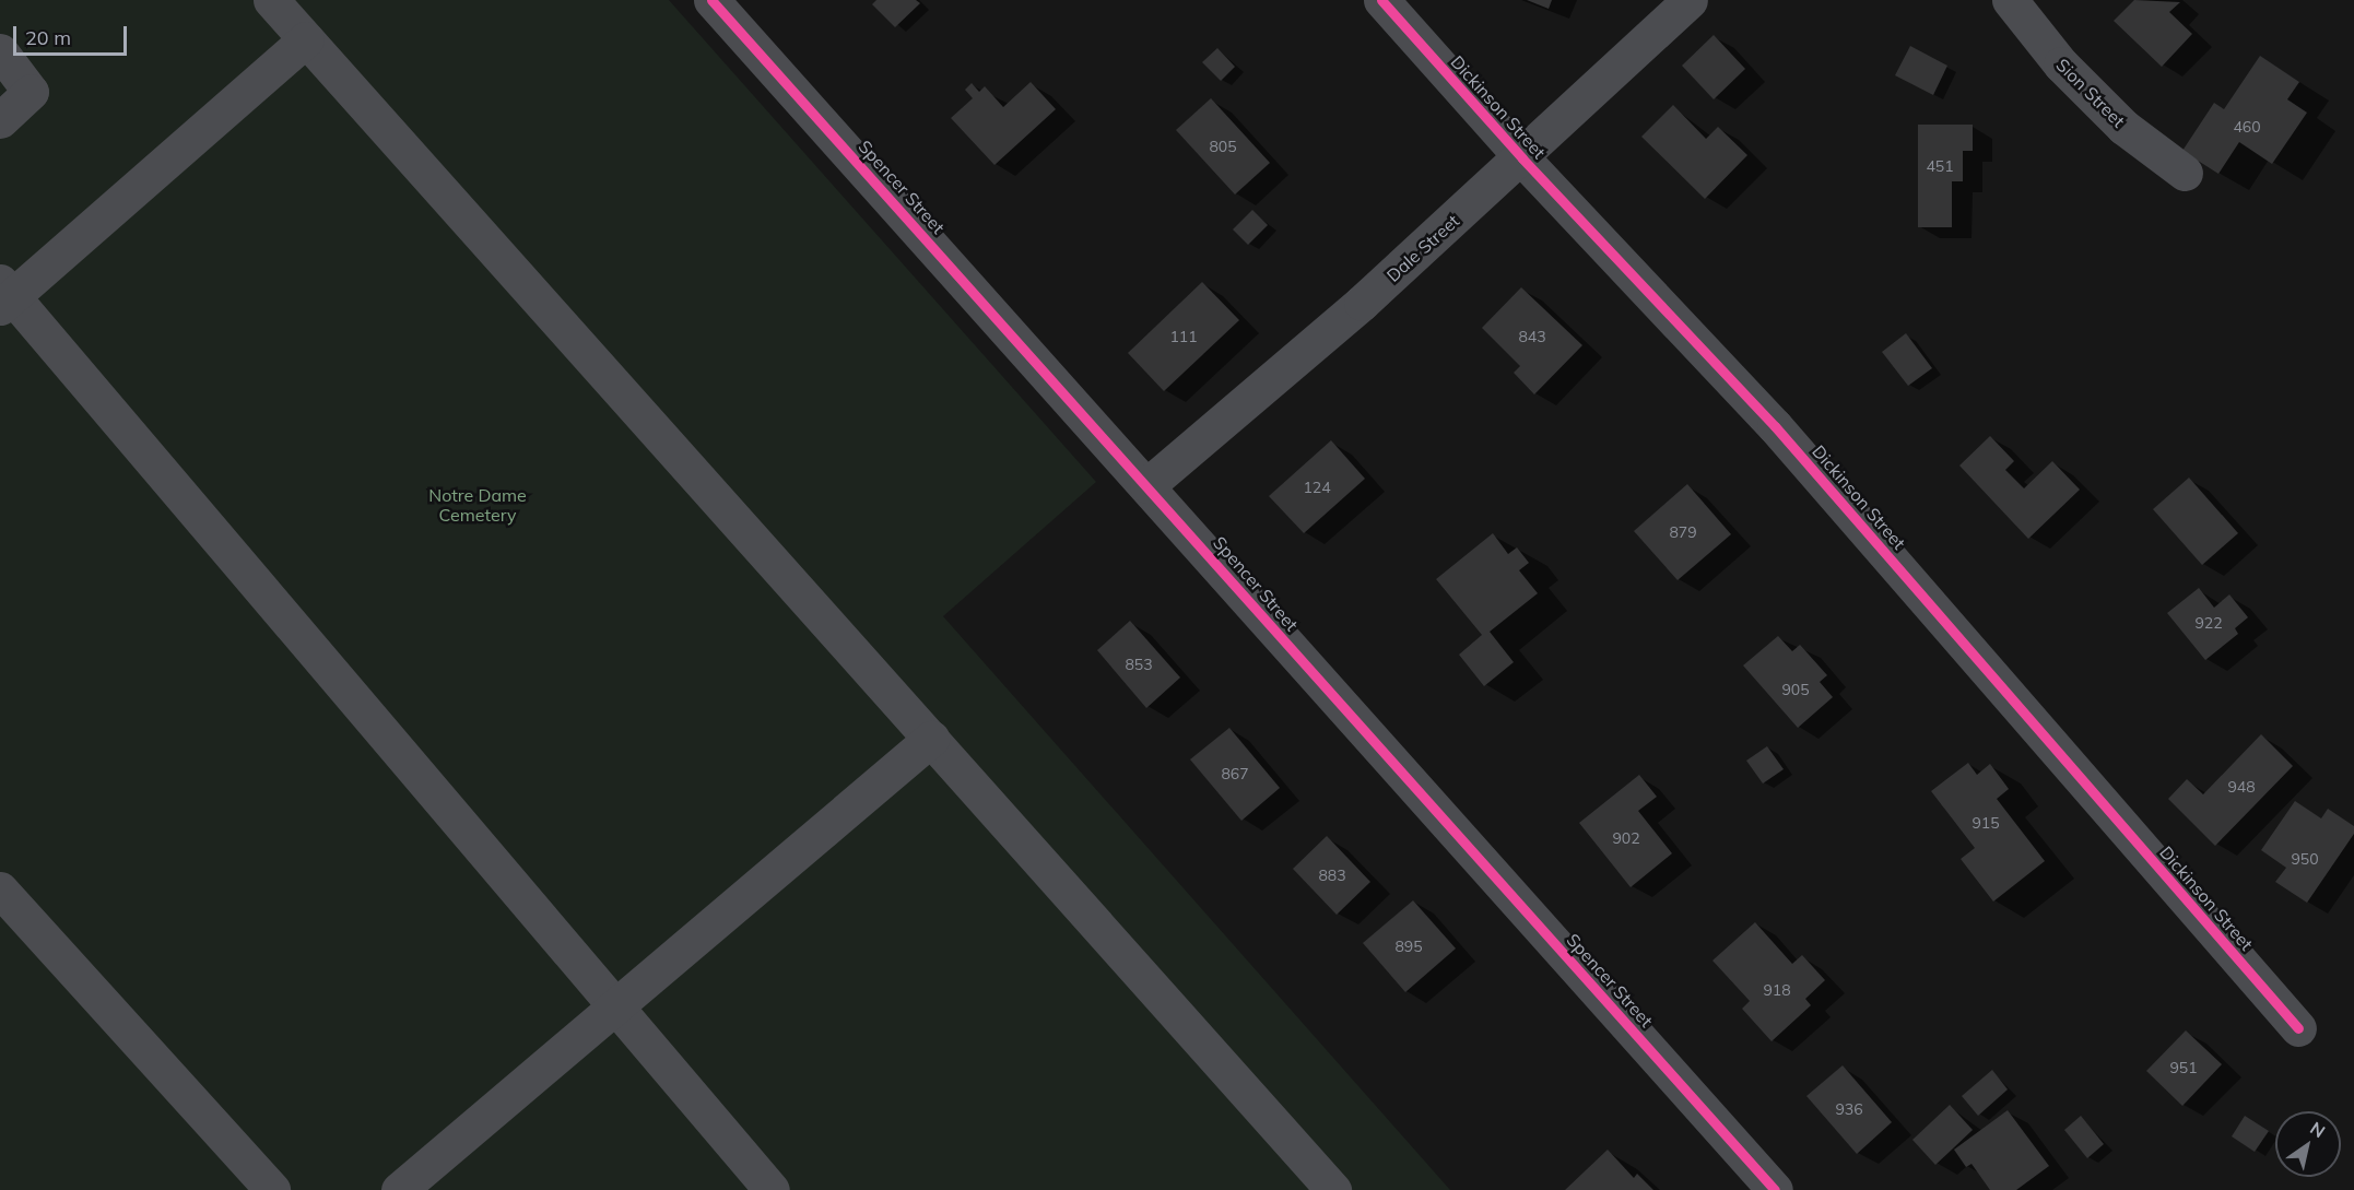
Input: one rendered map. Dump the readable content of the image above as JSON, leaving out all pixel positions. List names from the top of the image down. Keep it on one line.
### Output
{"streets":{"street":["Sion Street","Dickinson Street","Spencer Street","Dale Street"]},"crossings":[["Dickinson Street","Dale Street"],["Spencer Street","Dale Street"]],"parks":["Notre Dame Cemetery"],"house_numbers":["460","805","451","111","843","124","879","922","853","905","867","948","915","902","950","883","895","918","951","936"],"scale_bar":"20 m","north":"top right"}
